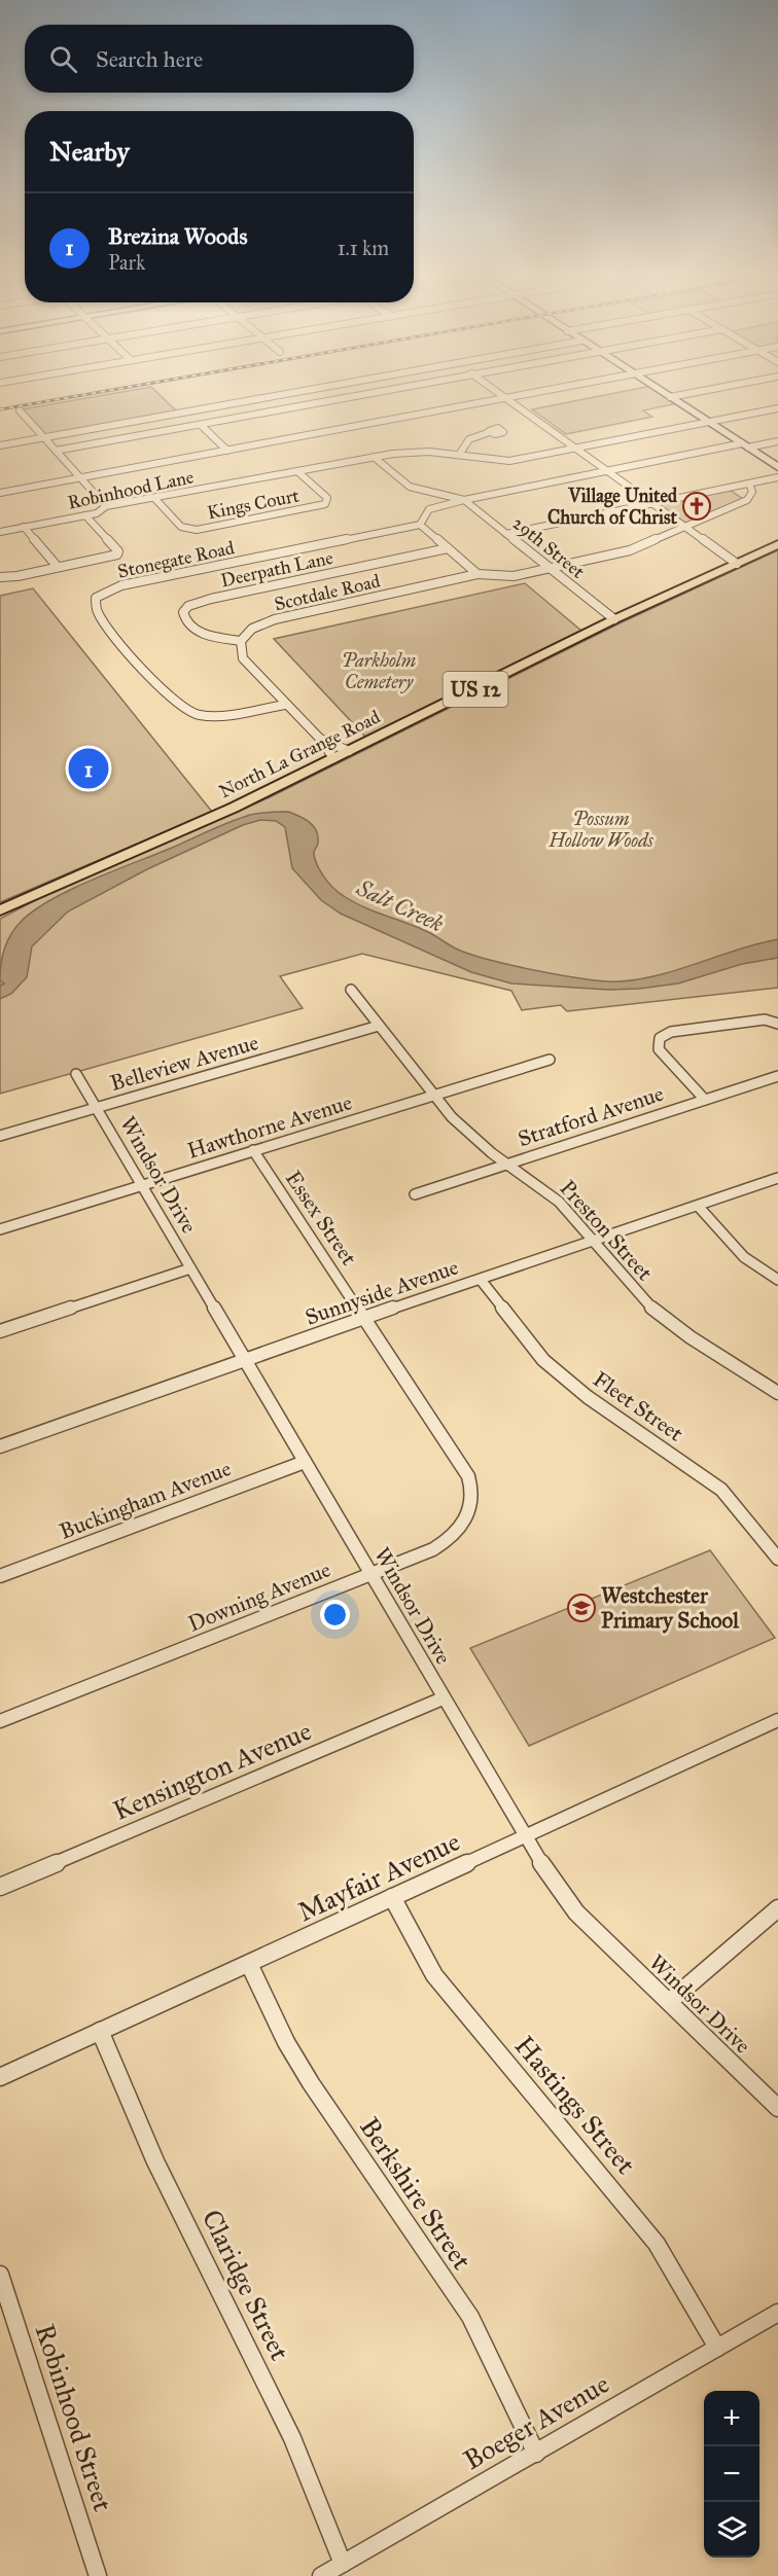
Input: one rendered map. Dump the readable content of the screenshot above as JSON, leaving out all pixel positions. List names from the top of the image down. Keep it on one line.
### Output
{"streets":{"main road":["US 12","North La Grange Road"],"street":["Robinhood Lane","Kings Court","29th Street","Stonegate Road","Deerpath Lane","Scotdale Road","Belleview Avenue","Stratford Avenue","Hawthorne Avenue","Windsor Drive","Essex Street","Preston Street","Sunnyside Avenue","Fleet Street","Buckingham Avenue","Downing Avenue","Kensington Avenue","Mayfair Avenue","Hastings Street","Berkshire Street","Claridge Street","Robinhood Street","Boeger Avenue"]},"crossings":[["Robinhood Lane","Kings Court"],["29th Street","Stonegate Road"],["29th Street","Scotdale Road"],["29th Street","North La Grange Road"],["Deerpath Lane","Scotdale Road"],["Belleview Avenue","Windsor Drive"],["Belleview Avenue","Preston Street"],["Stratford Avenue","Preston Street"],["Hawthorne Avenue","Windsor Drive"],["Hawthorne Avenue","Essex Street"],["Hawthorne Avenue","Preston Street"],["Windsor Drive","Sunnyside Avenue"],["Windsor Drive","Buckingham Avenue"],["Windsor Drive","Downing Avenue"],["Windsor Drive","Kensington Avenue"],["Windsor Drive","Mayfair Avenue"],["Essex Street","Sunnyside Avenue"],["Essex Street","Downing Avenue"],["Preston Street","Sunnyside Avenue"],["Sunnyside Avenue","Fleet Street"],["Mayfair Avenue","Hastings Street"],["Mayfair Avenue","Berkshire Street"],["Mayfair Avenue","Claridge Street"],["Hastings Street","Boeger Avenue"],["Berkshire Street","Boeger Avenue"],["Claridge Street","Boeger Avenue"]],"water":["Salt Creek"],"parks":["Parkholm Cemetery","Possum Hollow Woods"],"places":{"church":["Village United Church of Christ"],"school or university":["Westchester Primary School"]},"page":{"search":"Search here","heading":"Nearby","list":[{"mark":"1","name":"Brezina Woods","note":"Park","value":"1.1 km"}],"pins":"1","map_buttons":["+","−"]}}
